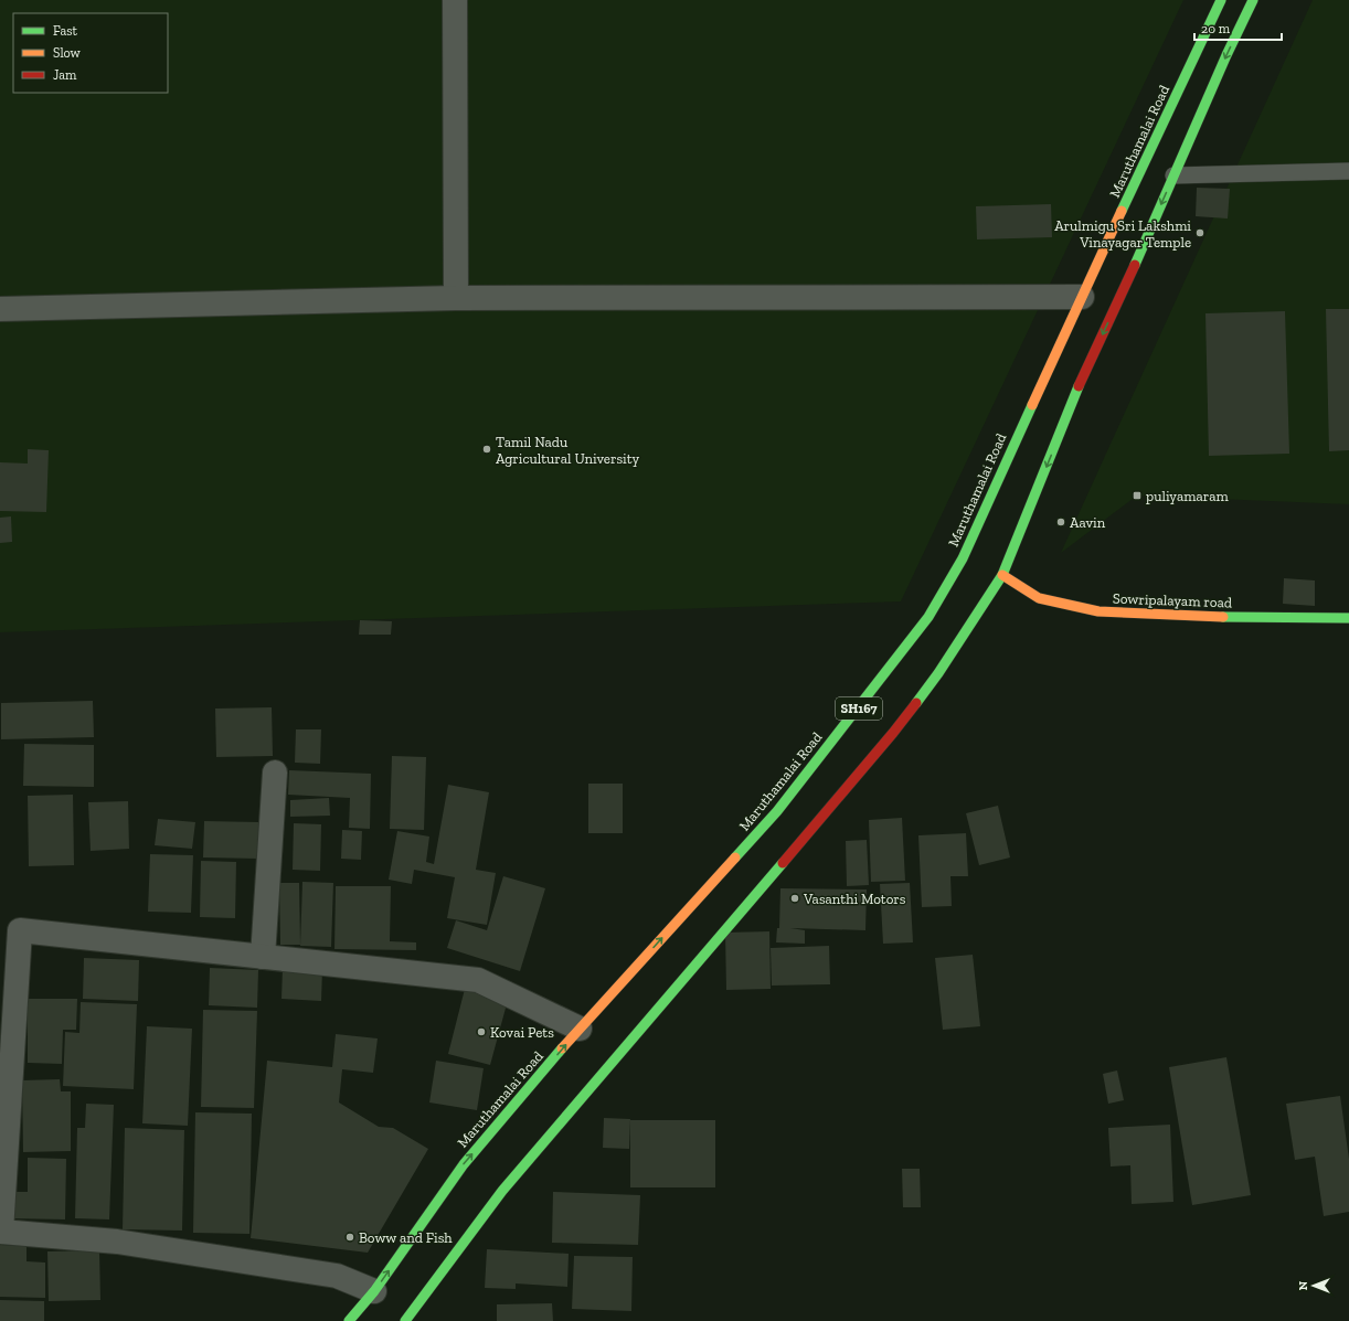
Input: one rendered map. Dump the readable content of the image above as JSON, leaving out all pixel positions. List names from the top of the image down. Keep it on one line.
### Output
{"streets":{"main road":["Maruthamalai Road","Sowripalayam road","SH167"]},"crossings":[["Sowripalayam road","SH167"]],"places":{"other":["Arulmigu Sri Lakshmi Vinayagar Temple","Tamil Nadu Agricultural University","Aavin","Vasanthi Motors","Kovai Pets","Boww and Fish"],"transit":["puliyamaram"]},"legend":["Fast","Slow","Jam"],"scale_bar":"20 m","north":"left"}
